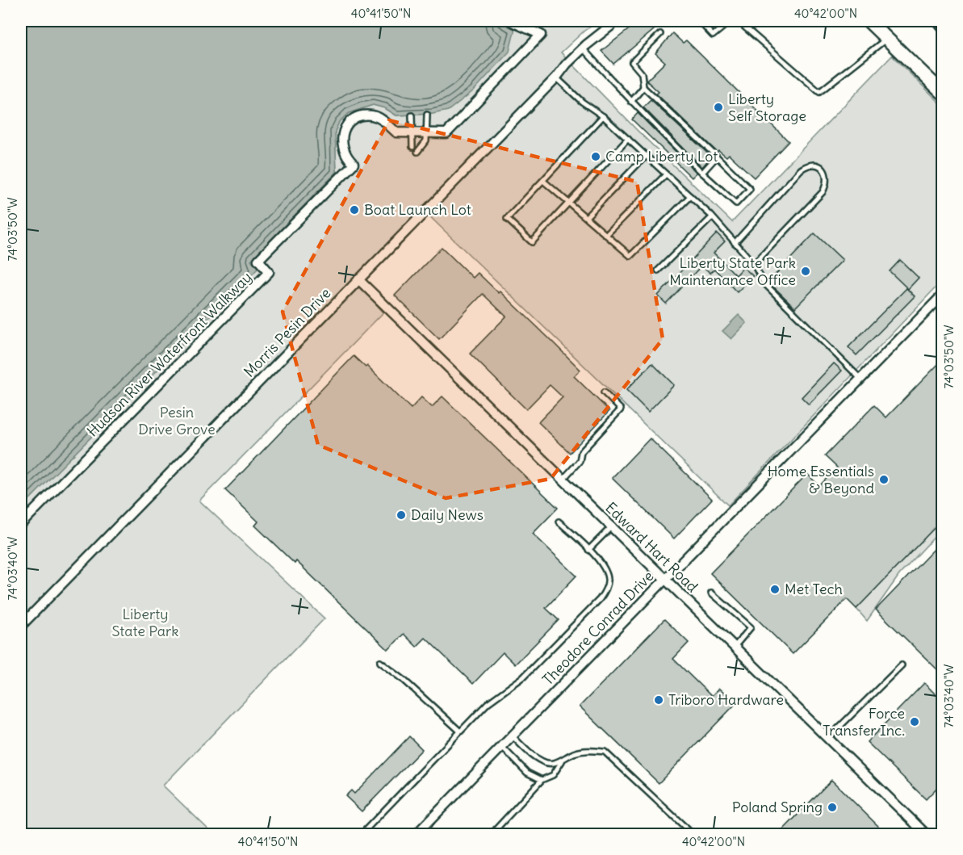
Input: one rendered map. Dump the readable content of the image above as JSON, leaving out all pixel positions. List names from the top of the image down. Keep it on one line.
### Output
{"streets":{"street":["Morris Pesin Drive","Hudson River Waterfront Walkway","Edward Hart Road","Theodore Conrad Drive"]},"crossings":[["Morris Pesin Drive","Edward Hart Road"],["Edward Hart Road","Theodore Conrad Drive"]],"parks":["Pesin Drive Grove","Liberty State Park"],"places":["Liberty Self Storage","Camp Liberty Lot","Boat Launch Lot","Liberty State Park Maintenance Office","Home Essentials & Beyond","Daily News","Met Tech","Triboro Hardware","Force Transfer Inc.","Poland Spring"],"coordinates":["40°41'50\"N","40°42'00\"N","74°03'50\"W","74°03'40\"W"]}
